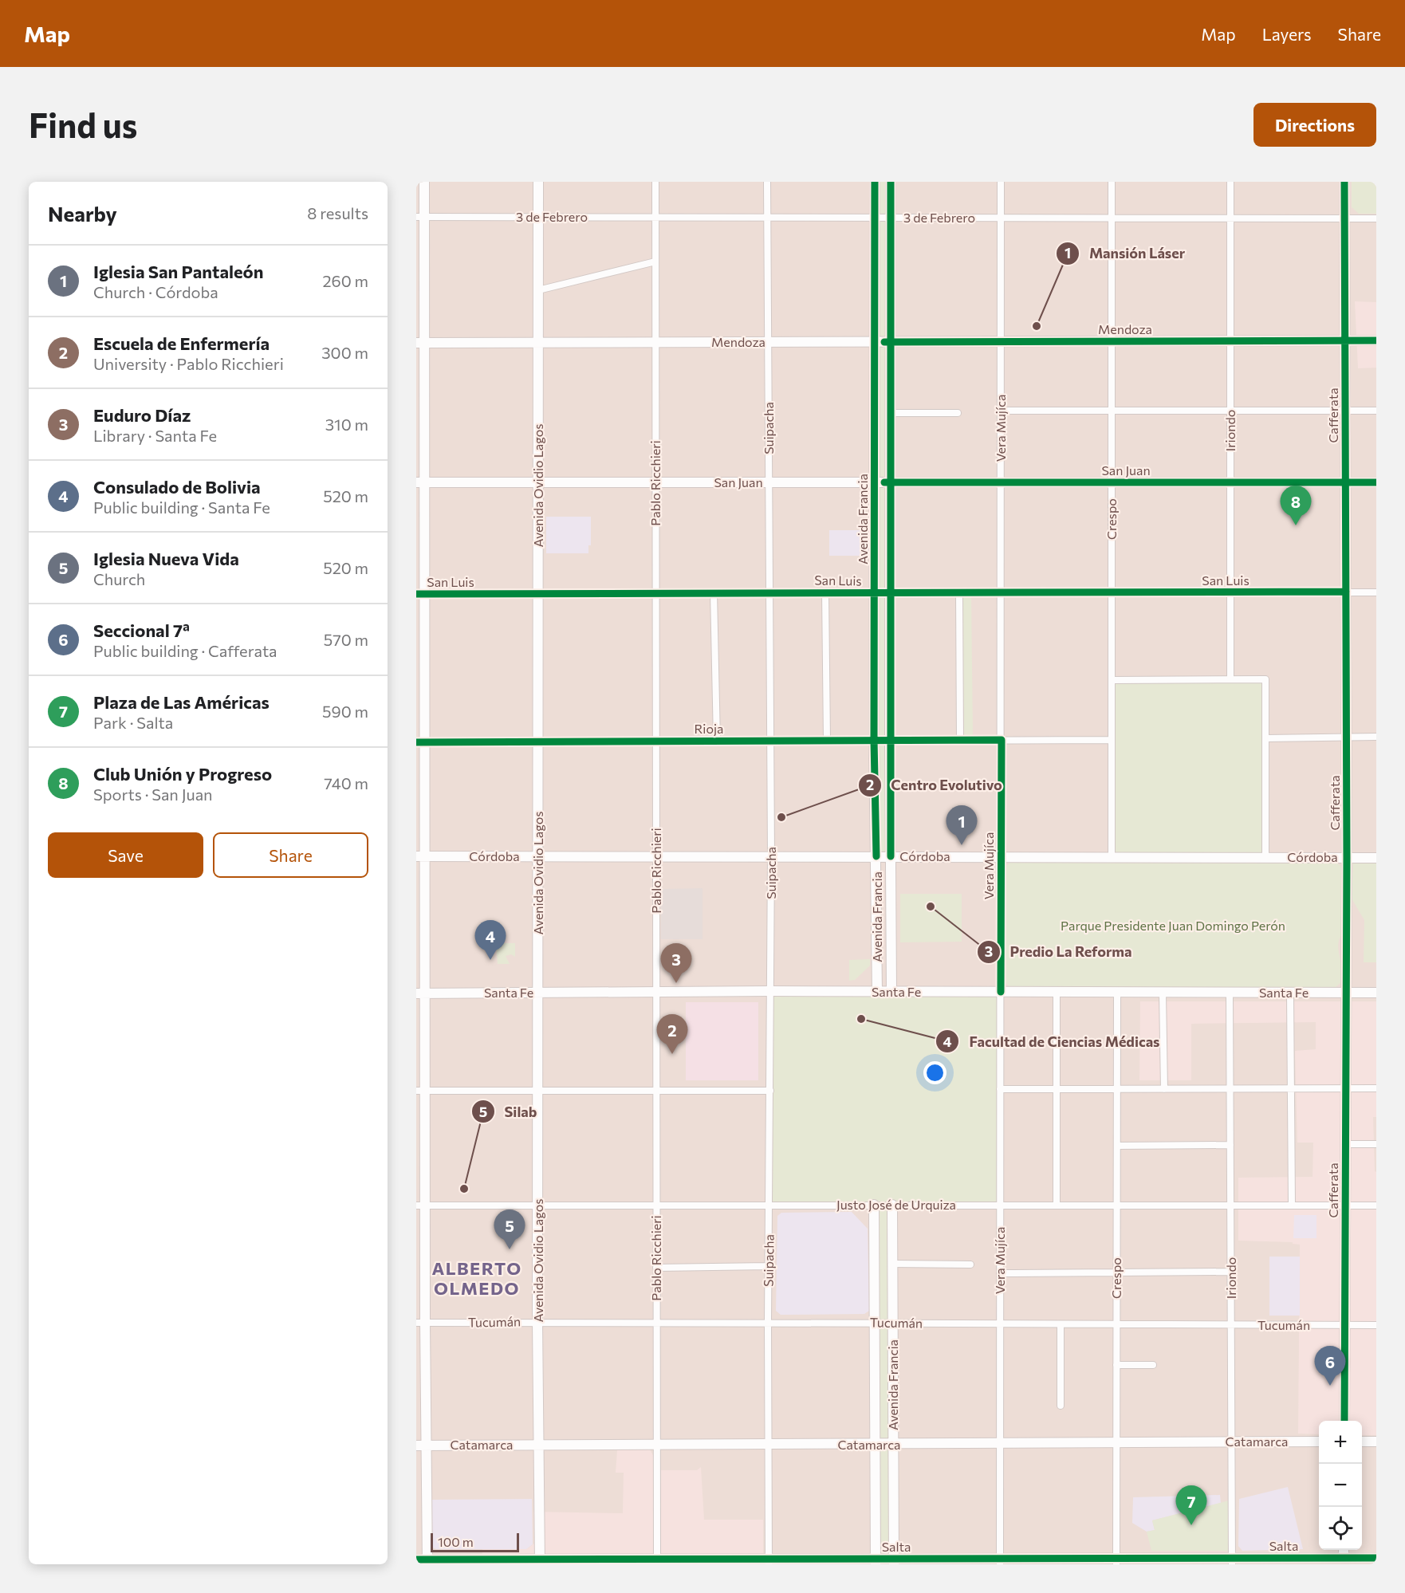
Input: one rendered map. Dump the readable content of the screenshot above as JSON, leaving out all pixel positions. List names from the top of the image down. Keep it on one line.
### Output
{"streets":{"main road":["Mendoza","Cafferata","San Juan","Avenida Ovidio Lagos","Avenida Francia","Córdoba","Santa Fe","Catamarca","Salta"],"street":["3 de Febrero","Suipacha","Vera Mujíca","Iriondo","Pablo Ricchieri","Crespo","San Luis","Rioja","Justo José de Urquiza","Tucumán"]},"crossings":[["3 de Febrero","Cafferata"],["3 de Febrero","Suipacha"],["3 de Febrero","Vera Mujíca"],["3 de Febrero","Iriondo"],["3 de Febrero","Pablo Ricchieri"],["3 de Febrero","Avenida Ovidio Lagos"],["3 de Febrero","Avenida Francia"],["3 de Febrero","Crespo"],["Mendoza","Cafferata"],["Mendoza","Suipacha"],["Mendoza","Vera Mujíca"],["Mendoza","Iriondo"],["Mendoza","Pablo Ricchieri"],["Mendoza","Avenida Ovidio Lagos"],["Mendoza","Avenida Francia"],["Mendoza","Crespo"],["Cafferata","San Juan"],["Cafferata","San Luis"],["Cafferata","Córdoba"],["Cafferata","Santa Fe"],["Cafferata","Justo José de Urquiza"],["Cafferata","Tucumán"],["Suipacha","San Juan"],["Suipacha","San Luis"],["Suipacha","Rioja"],["Suipacha","Córdoba"],["Suipacha","Santa Fe"],["Suipacha","Justo José de Urquiza"],["Suipacha","Tucumán"],["Suipacha","Catamarca"],["Suipacha","Salta"],["Vera Mujíca","San Juan"],["Vera Mujíca","San Luis"],["Vera Mujíca","Rioja"],["Vera Mujíca","Córdoba"],["Vera Mujíca","Santa Fe"],["Vera Mujíca","Justo José de Urquiza"],["Vera Mujíca","Tucumán"],["Vera Mujíca","Catamarca"],["Vera Mujíca","Salta"],["Iriondo","San Juan"],["Iriondo","San Luis"],["Iriondo","Santa Fe"],["Iriondo","Justo José de Urquiza"],["Iriondo","Tucumán"],["Iriondo","Catamarca"],["Iriondo","Salta"],["San Juan","Pablo Ricchieri"],["San Juan","Avenida Ovidio Lagos"],["San Juan","Avenida Francia"],["San Juan","Crespo"],["Pablo Ricchieri","San Luis"],["Pablo Ricchieri","Rioja"],["Pablo Ricchieri","Córdoba"],["Pablo Ricchieri","Santa Fe"],["Pablo Ricchieri","Justo José de Urquiza"],["Pablo Ricchieri","Tucumán"],["Pablo Ricchieri","Catamarca"],["Pablo Ricchieri","Salta"],["Avenida Ovidio Lagos","San Luis"],["Avenida Ovidio Lagos","Rioja"],["Avenida Ovidio Lagos","Córdoba"],["Avenida Ovidio Lagos","Santa Fe"],["Avenida Ovidio Lagos","Justo José de Urquiza"],["Avenida Ovidio Lagos","Tucumán"],["Avenida Ovidio Lagos","Catamarca"],["Avenida Ovidio Lagos","Salta"],["Avenida Francia","San Luis"],["Avenida Francia","Rioja"],["Avenida Francia","Córdoba"],["Avenida Francia","Santa Fe"],["Avenida Francia","Justo José de Urquiza"],["Avenida Francia","Tucumán"],["Avenida Francia","Catamarca"],["Avenida Francia","Salta"],["Crespo","San Luis"],["Crespo","Rioja"],["Crespo","Córdoba"],["Crespo","Santa Fe"],["Crespo","Justo José de Urquiza"],["Crespo","Tucumán"],["Crespo","Catamarca"],["Crespo","Salta"]],"districts":["ALBERTO OLMEDO"],"parks":["Parque Presidente Juan Domingo Perón"],"places":["Mansión Láser","Centro Evolutivo","Predio La Reforma","Facultad de Ciencias Médicas","Silab"],"scale_bar":"100 m","page":{"header":"Map","nav":["Map","Layers","Share"],"buttons":["Directions",["Save","Share"]],"title":"Find us","heading":["Nearby","8 results"],"list":[{"mark":"1","name":"Iglesia San Pantaleón","note":"Church · Córdoba","value":"260 m"},{"mark":"2","name":"Escuela de Enfermería","note":"University · Pablo Ricchieri","value":"300 m"},{"mark":"3","name":"Euduro Díaz","note":"Library · Santa Fe","value":"310 m"},{"mark":"4","name":"Consulado de Bolivia","note":"Public building · Santa Fe","value":"520 m"},{"mark":"5","name":"Iglesia Nueva Vida","note":"Church","value":"520 m"},{"mark":"6","name":"Seccional 7ª","note":"Public building · Cafferata","value":"570 m"},{"mark":"7","name":"Plaza de Las Américas","note":"Park · Salta","value":"590 m"},{"mark":"8","name":"Club Unión y Progreso","note":"Sports · San Juan","value":"740 m"}],"pins":["8","1","4","3","2","5","6","7"],"map_buttons":["+","−"],"scale":"100 m"}}
